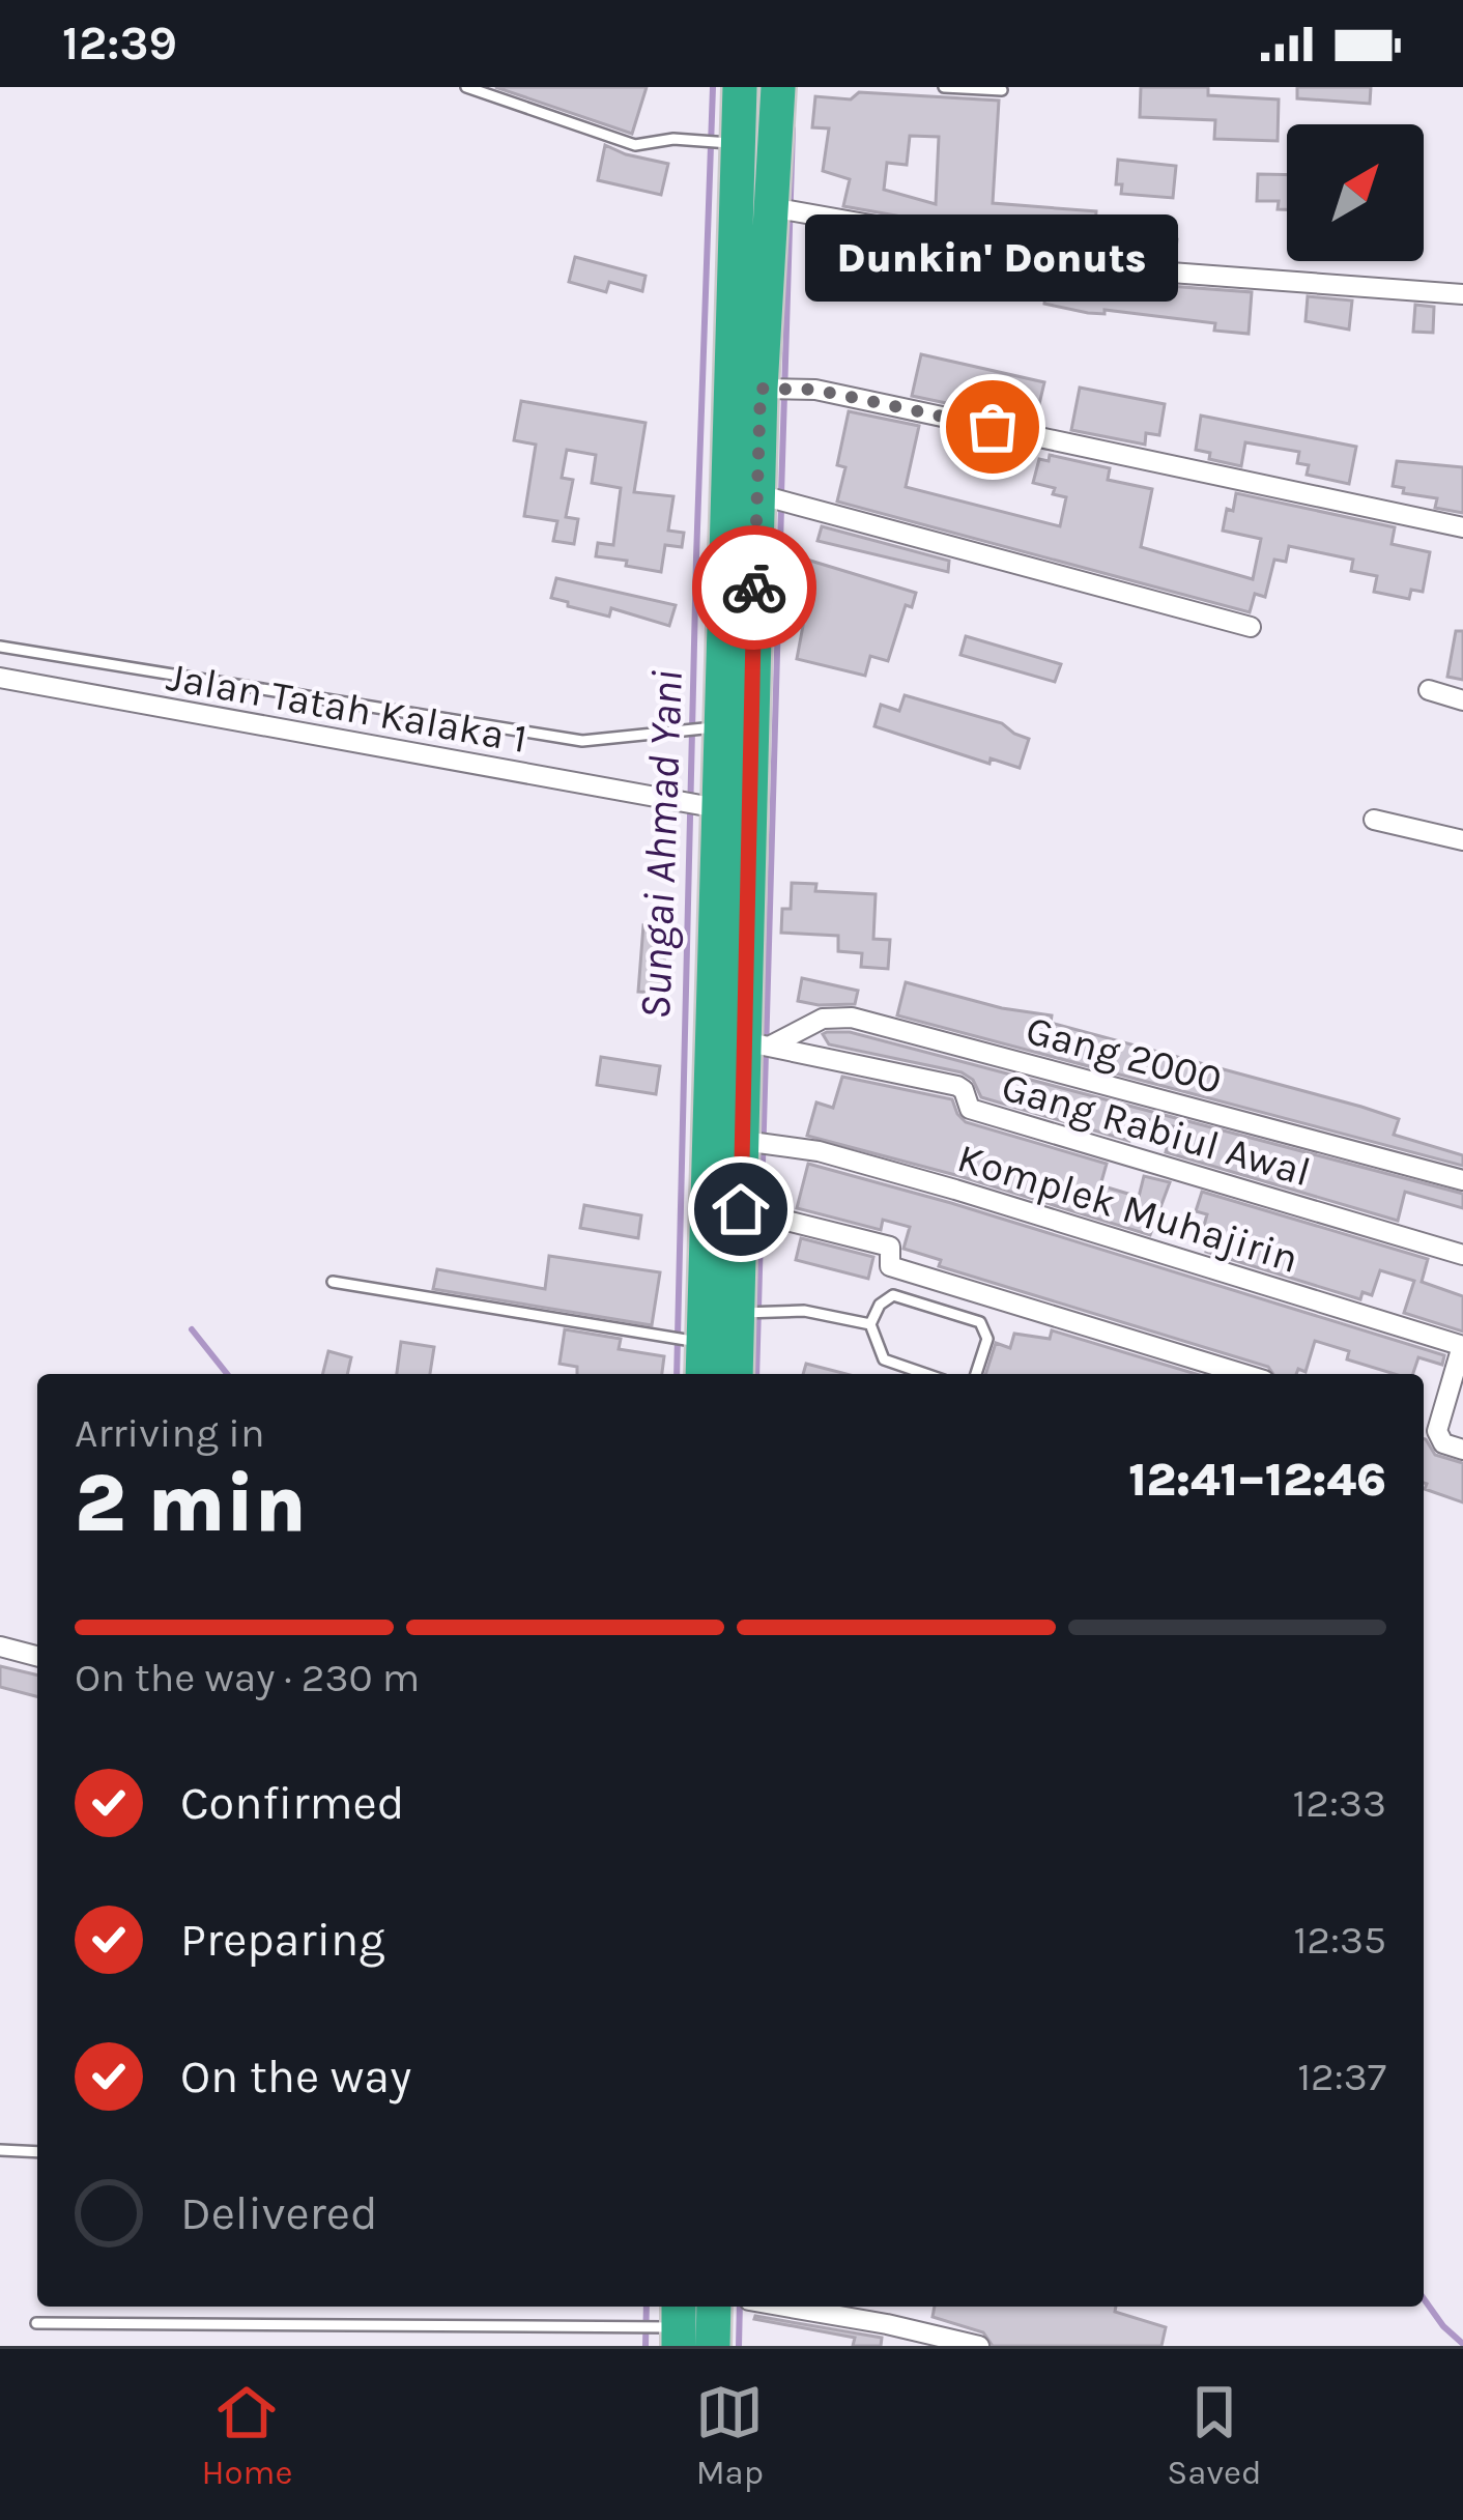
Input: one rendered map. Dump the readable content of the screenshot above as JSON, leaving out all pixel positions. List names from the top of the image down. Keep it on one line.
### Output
{"streets":{"street":["Jalan Tatah Kalaka 1","Gang 2000","Gang Rabiul Awal","Komplek Muhajirin"]},"crossings":[["Gang 2000","Gang Rabiul Awal"]],"water":["Sungai Ahmad Yani"],"places":["Dunkin' Donuts"],"north":"top right","page":{"status":"12:39","bubble":"Dunkin' Donuts","heading":["2 min","Arriving in","12:41–12:46"],"bar":"On the way · 230 m","list":[["Confirmed","12:33"],["Preparing","12:35"],["On the way","12:37"],"Delivered"],"tabs":["Home","Map","Saved"]}}
